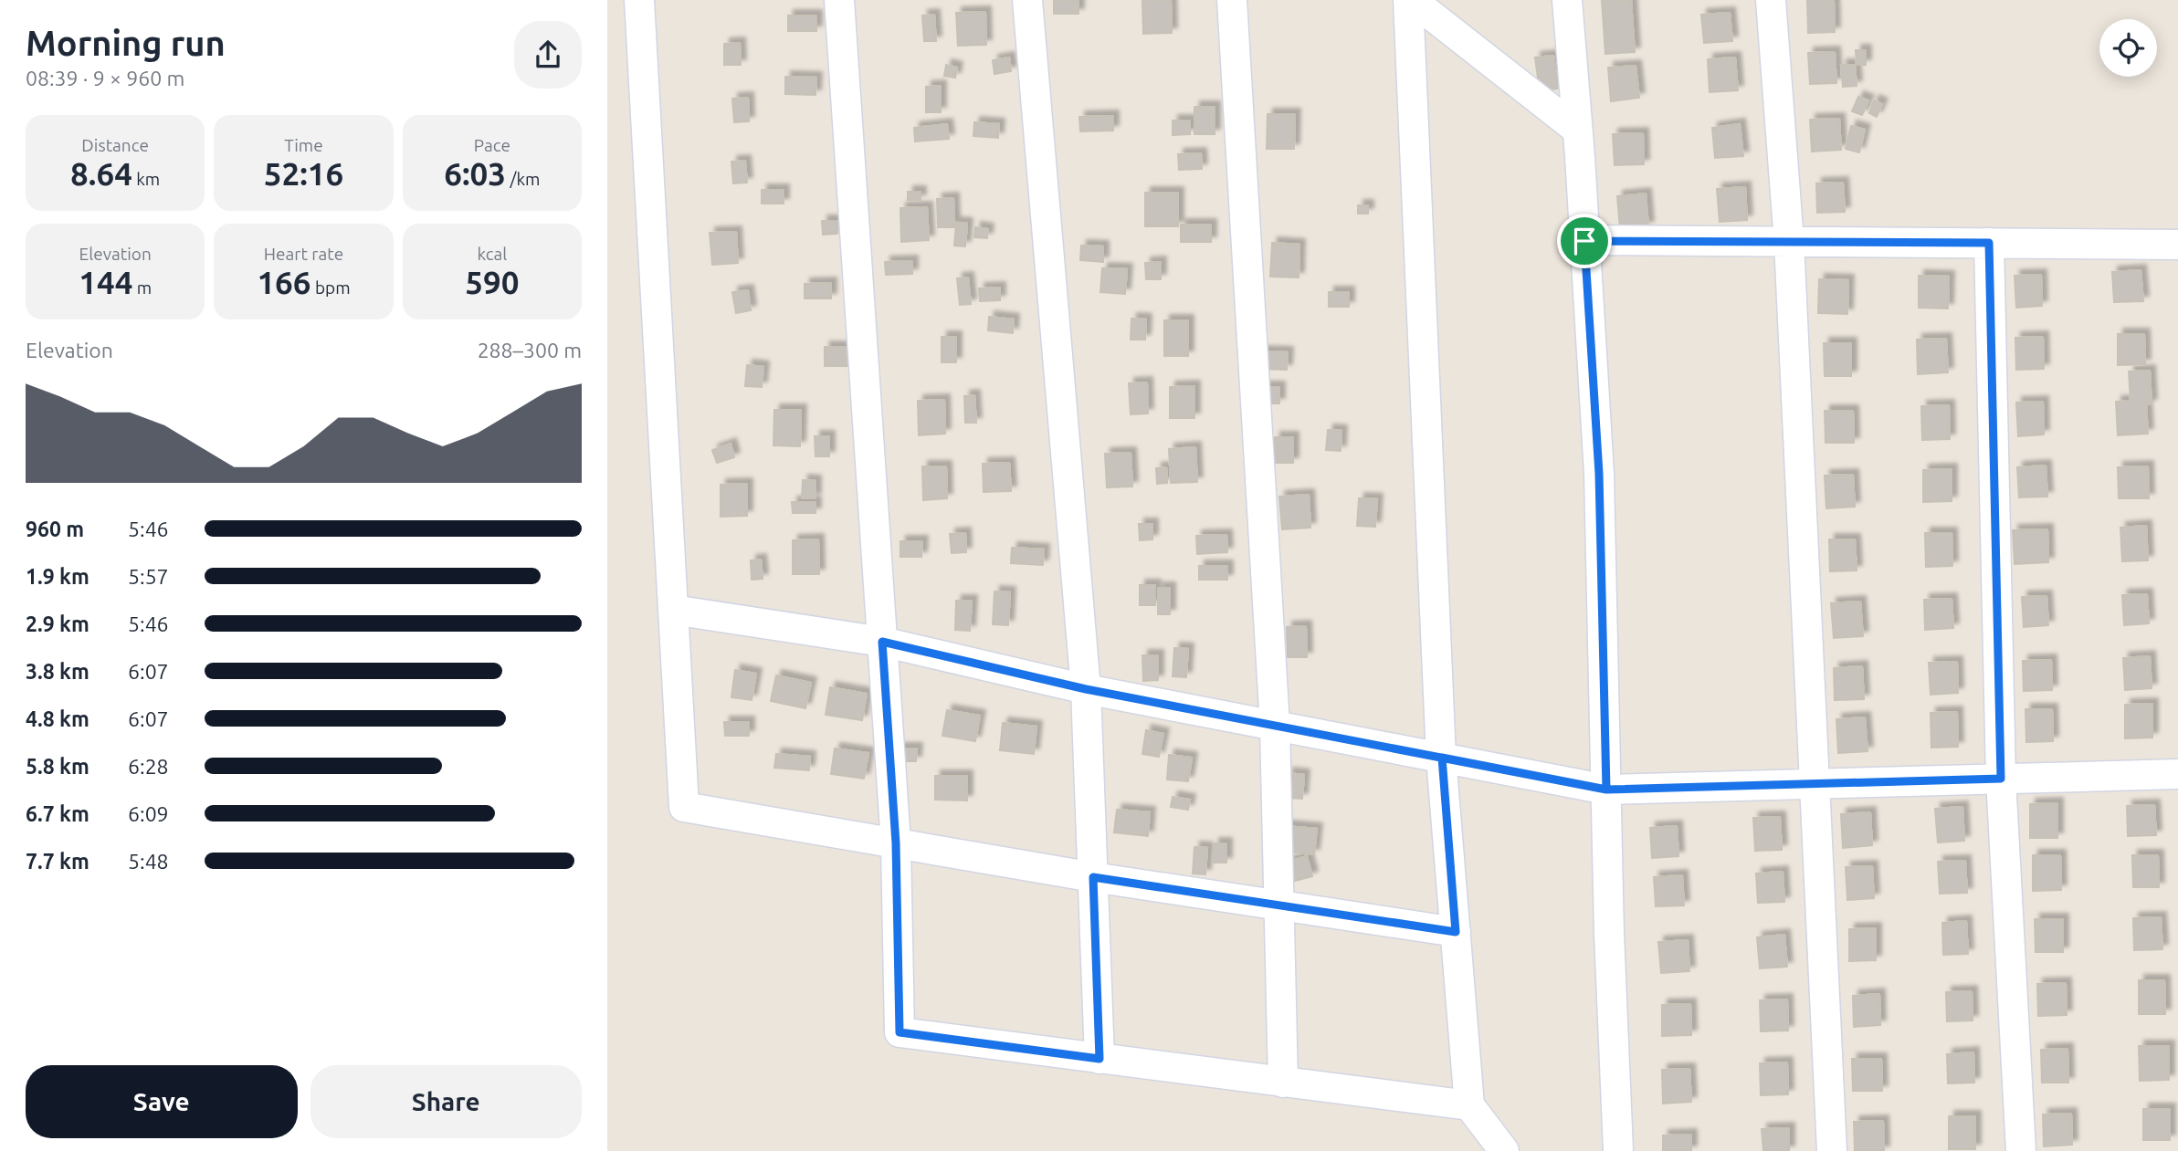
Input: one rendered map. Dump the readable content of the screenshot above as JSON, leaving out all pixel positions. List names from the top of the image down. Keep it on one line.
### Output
{"page":{"heading":["Morning run","08:39 · 9 × 960 m"],"stats":[["Distance","8.64 km"],["Time","52:16"],["Pace","6:03 /km"],["Elevation","144 m"],["Heart rate","166 bpm"],["kcal","590"]],"chart":["Elevation","288–300 m"],"list":[{"name":"960 m","note":"5:46"},{"name":"1.9 km","note":"5:57"},{"name":"2.9 km","note":"5:46"},{"name":"3.8 km","note":"6:07"},{"name":"4.8 km","note":"6:07"},{"name":"5.8 km","note":"6:28"},{"name":"6.7 km","note":"6:09"},{"name":"7.7 km","note":"5:48"}],"buttons":["Save","Share"]}}
